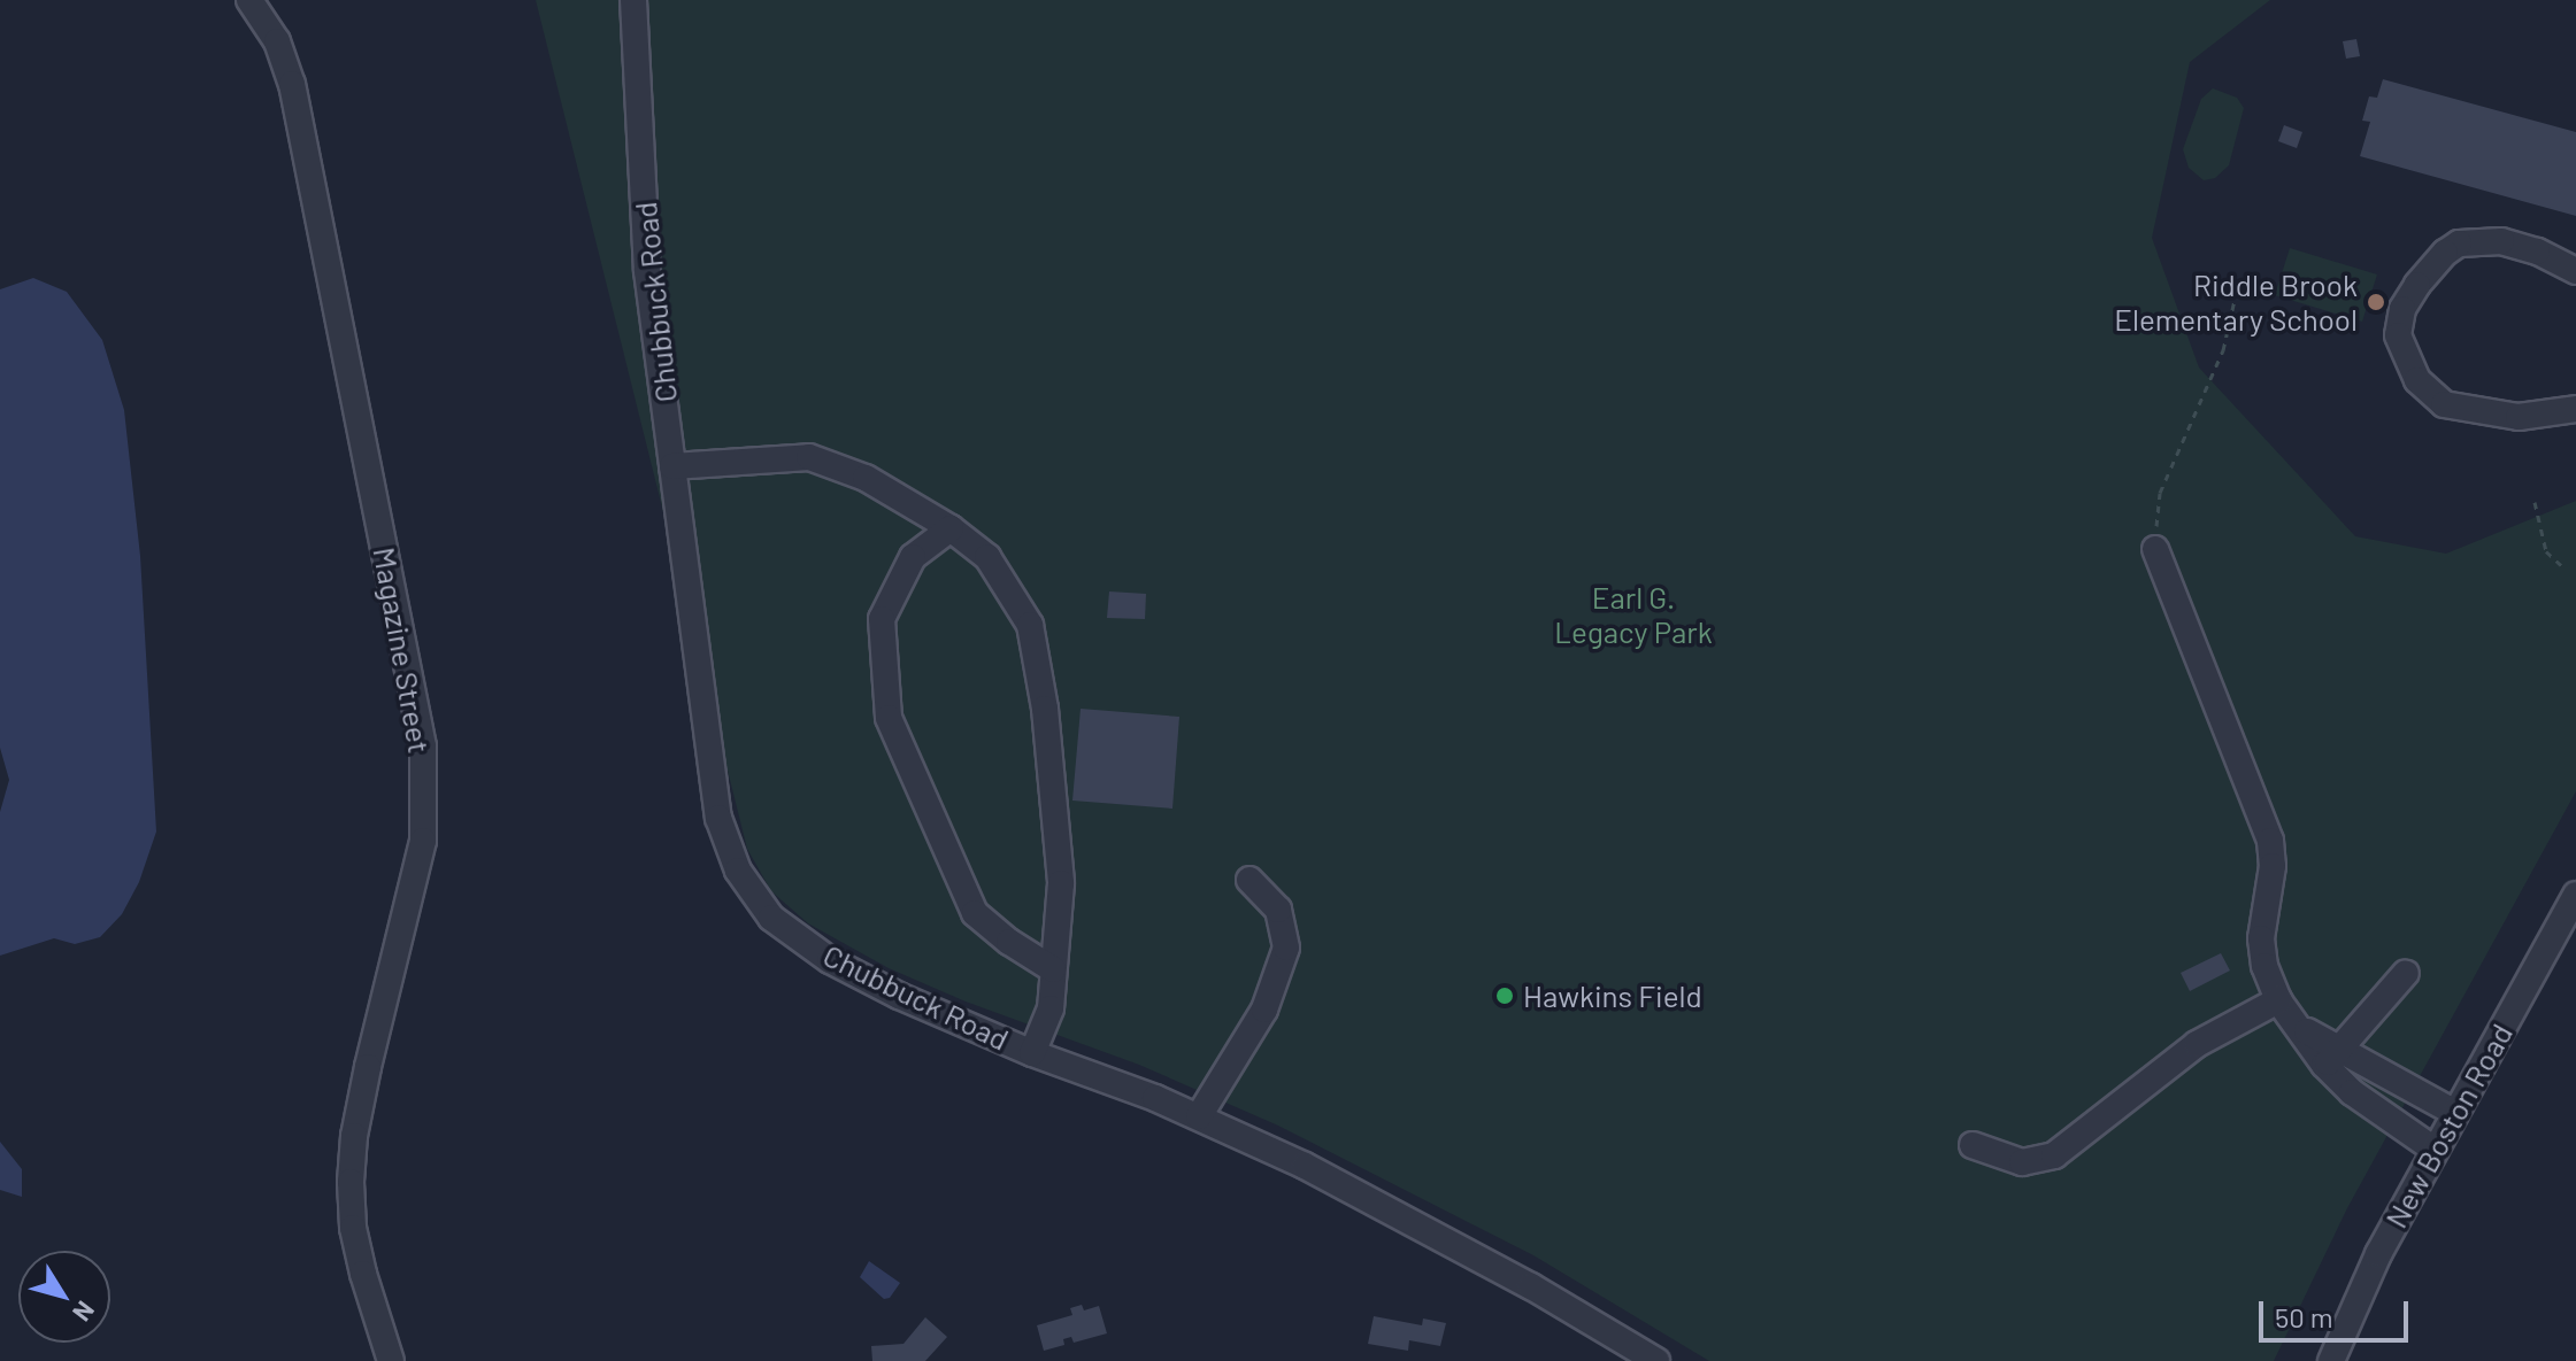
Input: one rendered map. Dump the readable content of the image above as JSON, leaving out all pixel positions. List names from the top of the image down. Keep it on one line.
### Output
{"streets":{"street":["Chubbuck Road","Magazine Street","New Boston Road"]},"parks":["Earl G. Legacy Park"],"places":["Riddle Brook Elementary School","Hawkins Field"],"scale_bar":"50 m","north":"bottom right"}
